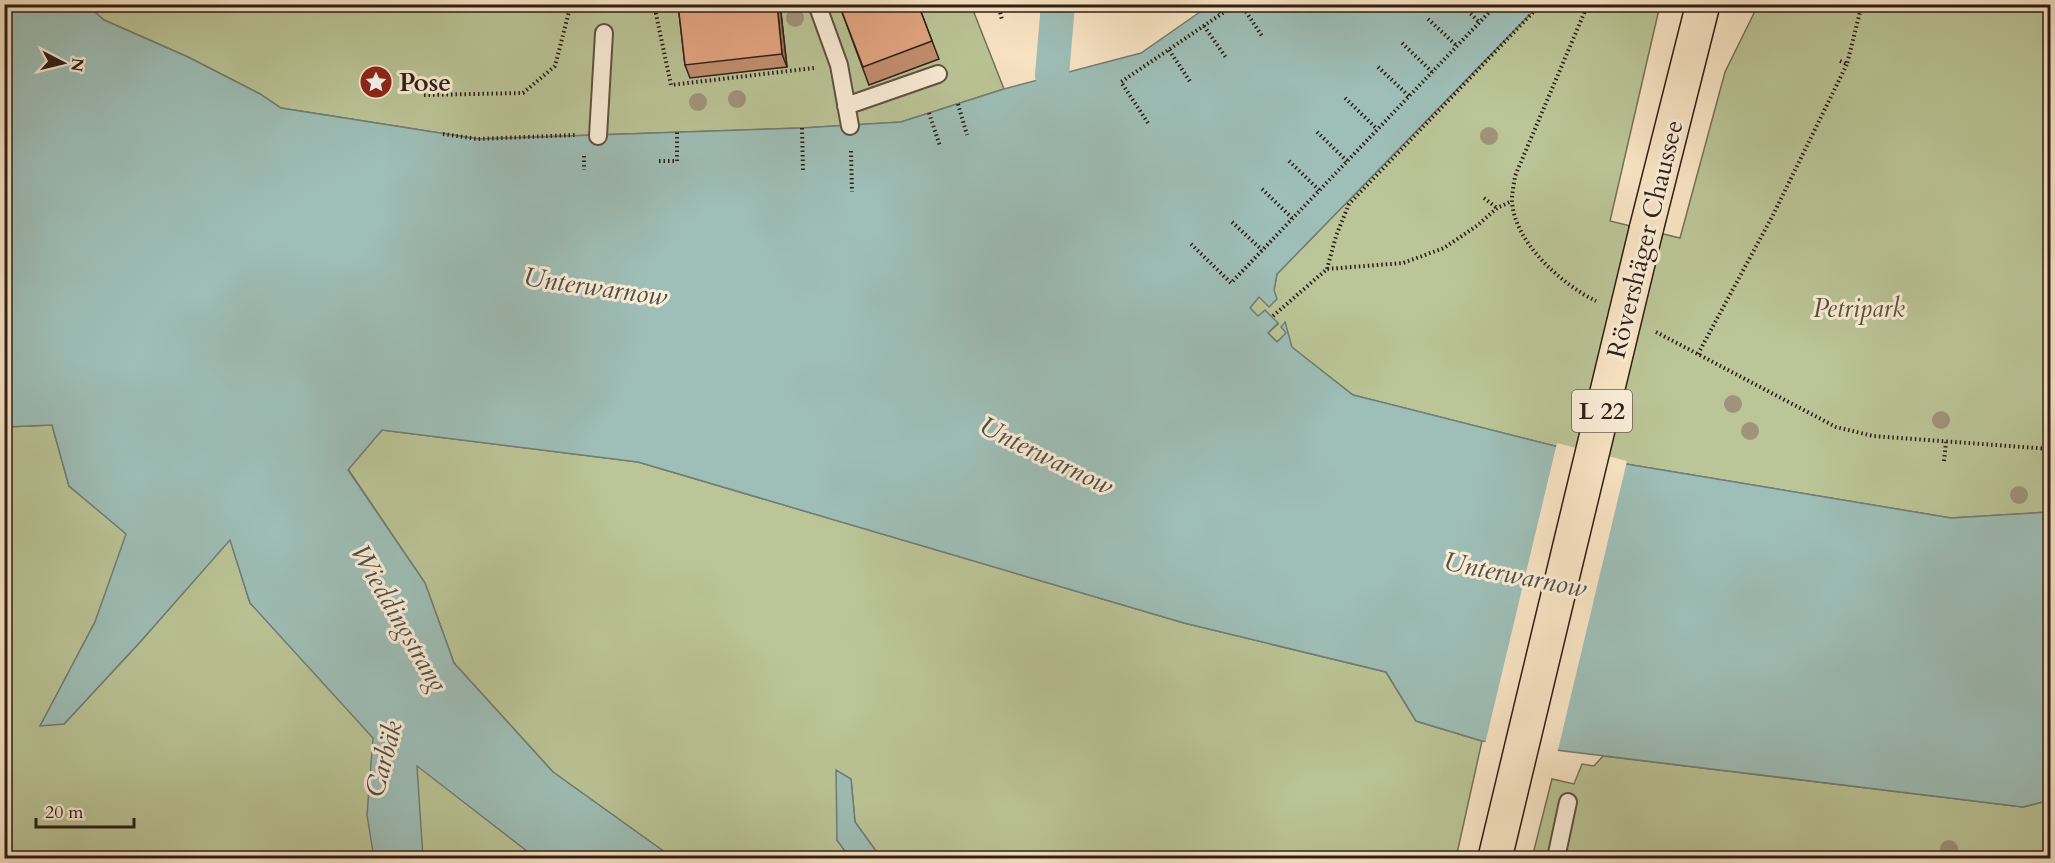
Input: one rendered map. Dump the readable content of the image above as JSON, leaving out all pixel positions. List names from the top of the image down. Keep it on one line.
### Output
{"streets":{"main road":["Rövershäger Chaussee","L 22"]},"water":["Unterwarnow","Wieddingstrang","Carbäk"],"parks":["Petripark"],"places":{"place":["Pose"]},"scale_bar":"20 m","north":"right"}
